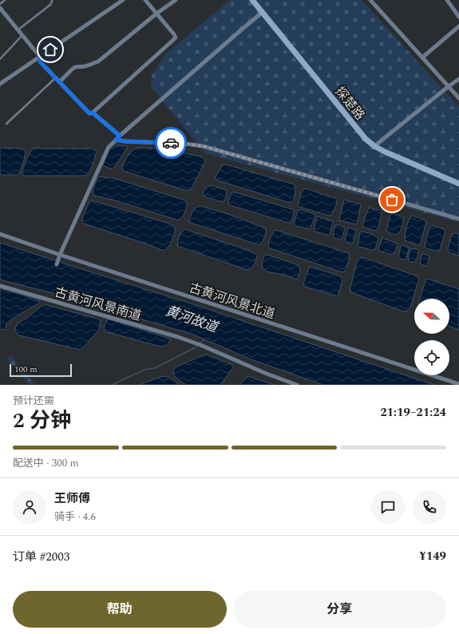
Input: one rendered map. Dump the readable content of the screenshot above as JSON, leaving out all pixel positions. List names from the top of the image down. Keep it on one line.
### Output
{"streets":{"main road":["探楚路"],"street":["古黄河风景北道","古黄河风景南道"]},"water":["黄河故道"],"scale_bar":"100 m","north":"left","page":{"scale":"100 m","heading":["2 分钟","预计还需","21:19–21:24"],"panel":["王师傅","骑手 · 4.6","订单 #2003","¥149"],"bar":"配送中 · 300 m","buttons":["帮助","分享"]}}
